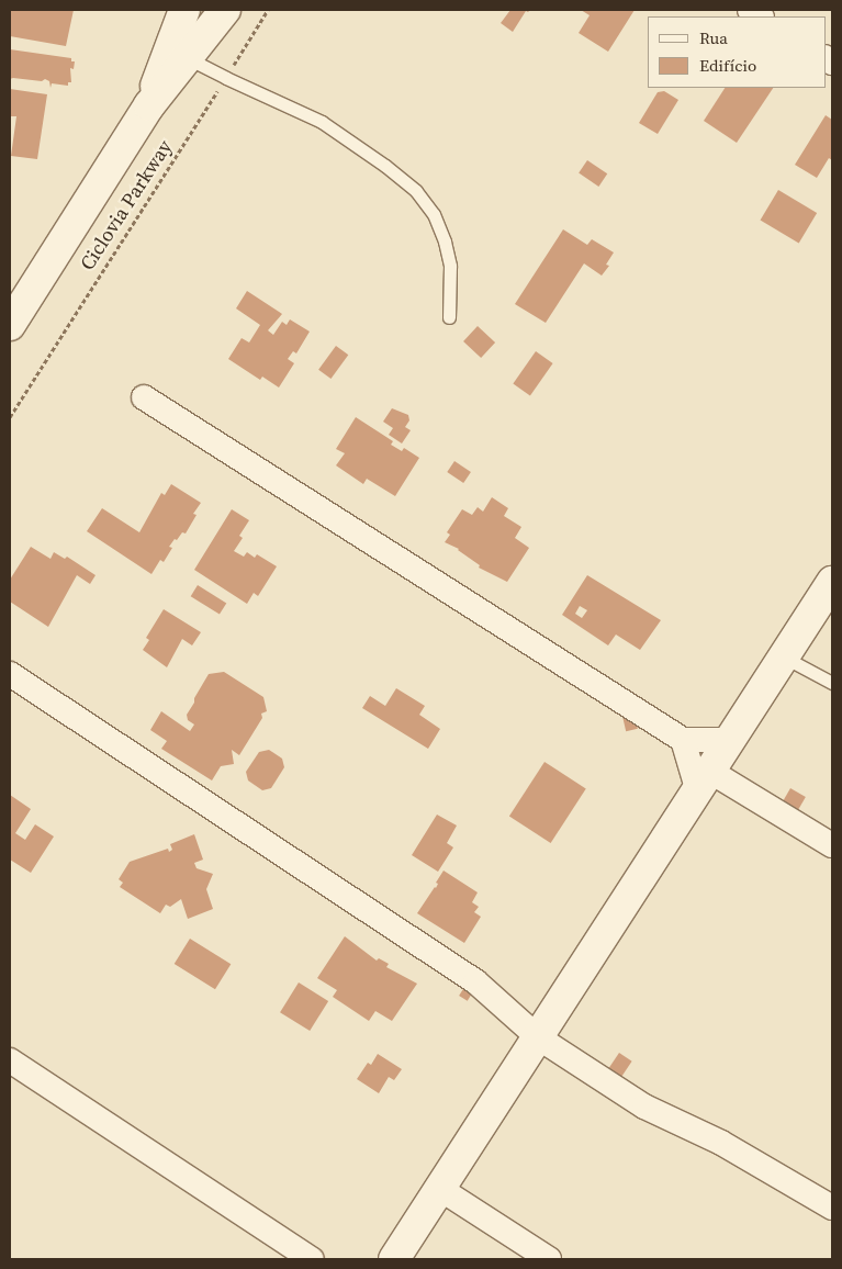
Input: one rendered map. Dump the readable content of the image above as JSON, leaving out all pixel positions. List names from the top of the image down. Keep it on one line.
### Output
{"streets":{"path":["Ciclovia Parkway"]},"legend":["Rua","Edifício"]}
